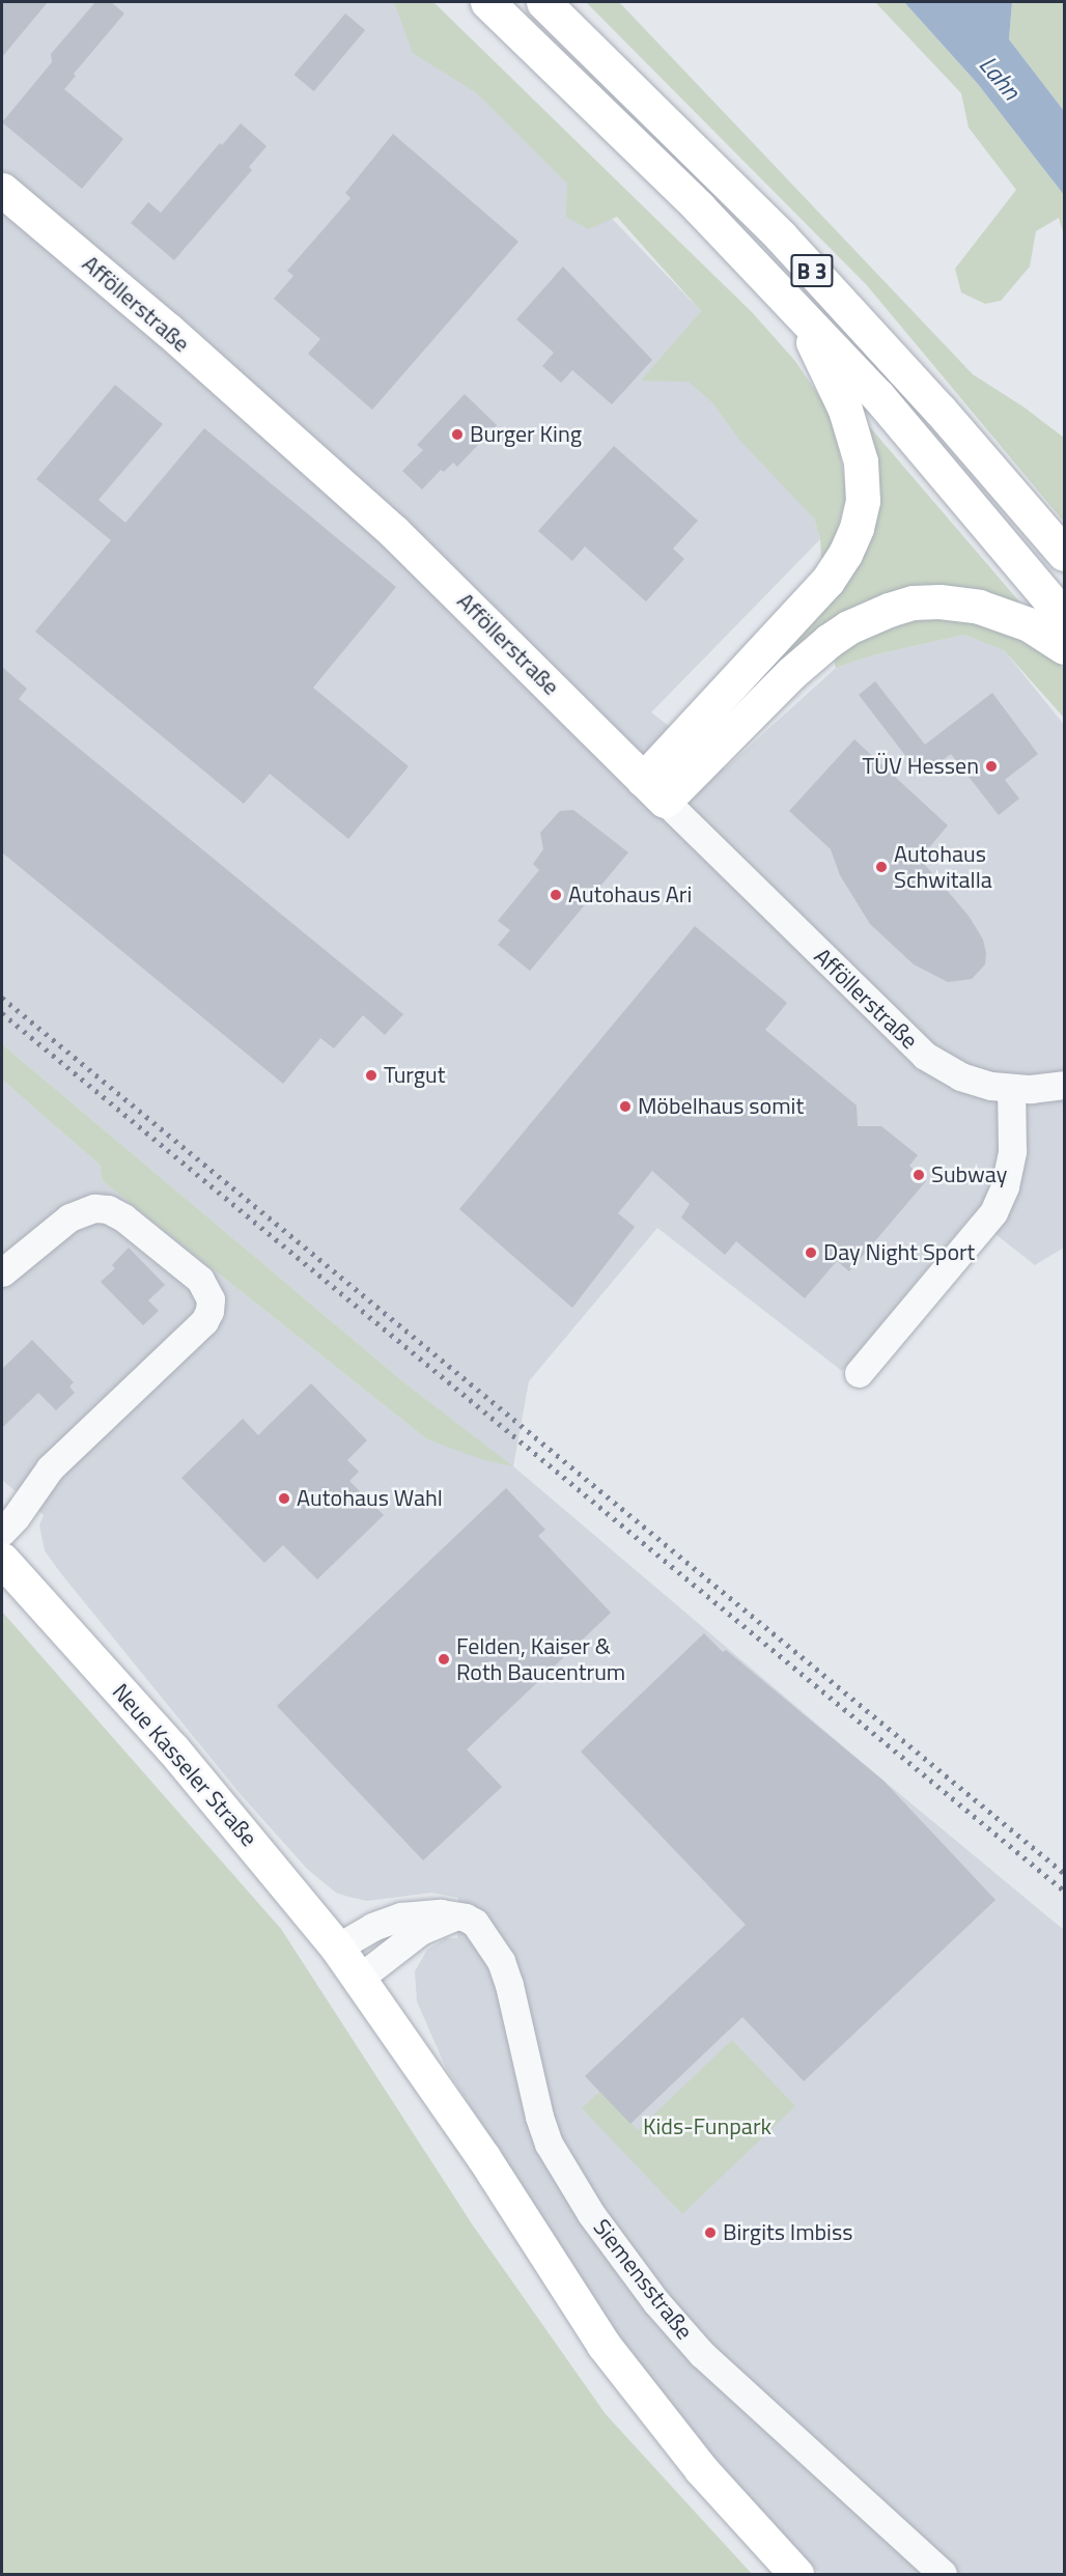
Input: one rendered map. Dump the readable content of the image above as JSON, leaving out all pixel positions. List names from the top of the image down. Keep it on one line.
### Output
{"streets":{"main road":["B 3","Afföllerstraße","Neue Kasseler Straße"],"street":["Siemensstraße"]},"water":["Lahn"],"parks":["Kids-Funpark"],"places":["Burger King","TÜV Hessen","Autohaus Schwitalla","Autohaus Ari","Turgut","Möbelhaus somit","Subway","Day Night Sport","Autohaus Wahl","Felden, Kaiser & Roth Baucentrum","Birgits Imbiss"]}
